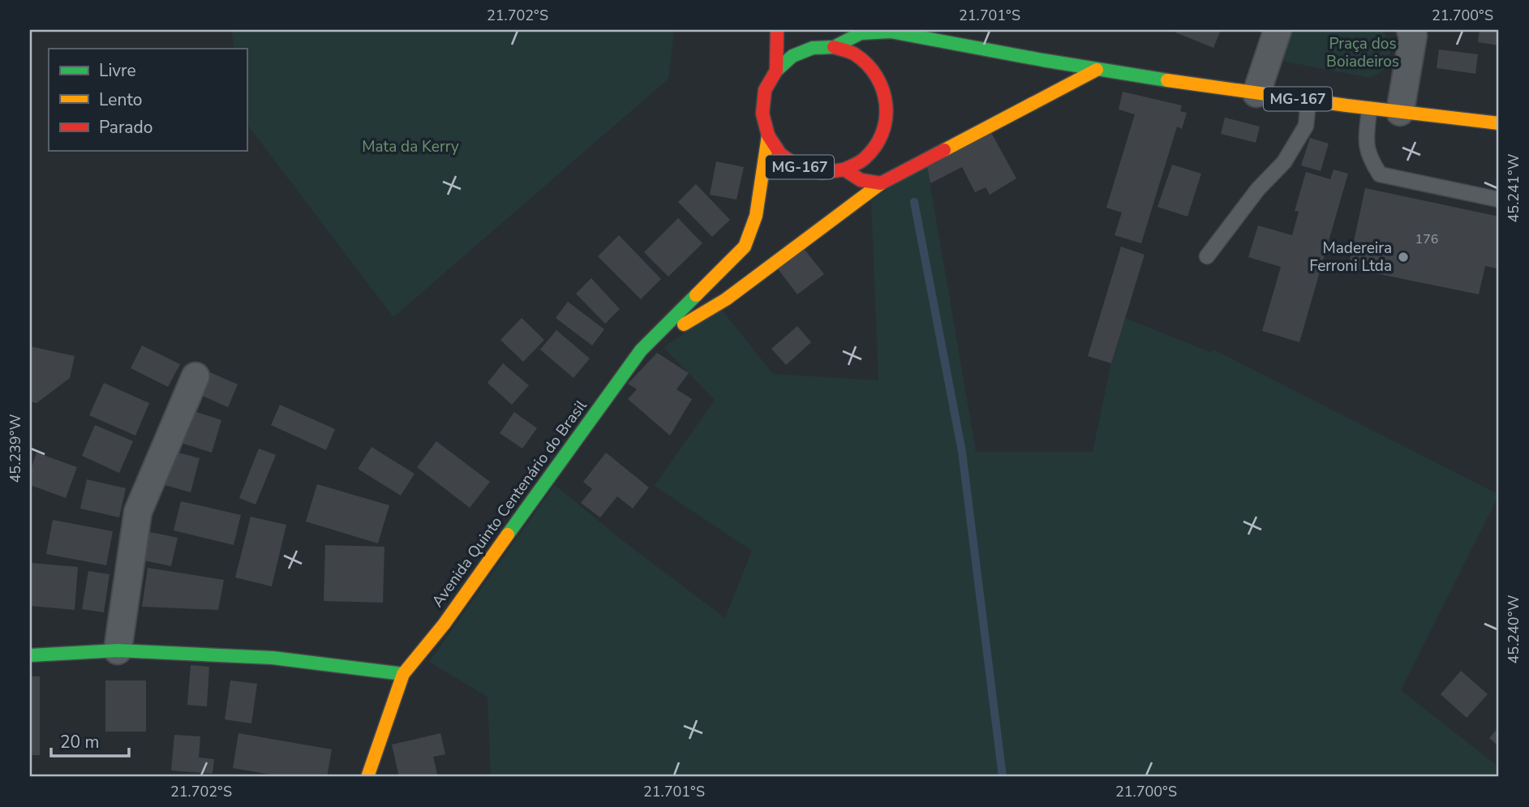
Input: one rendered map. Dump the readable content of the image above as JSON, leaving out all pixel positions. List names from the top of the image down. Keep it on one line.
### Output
{"streets":{"street":["MG-167","Avenida Quinto Centenário do Brasil"]},"crossings":[["MG-167","Avenida Quinto Centenário do Brasil"]],"parks":["Praça dos Boiadeiros","Mata da Kerry"],"places":["Madereira Ferroni Ltda"],"house_numbers":["176"],"legend":["Livre","Lento","Parado"],"scale_bar":"20 m","coordinates":["21.702°S","21.701°S","21.700°S","45.241°W","45.239°W","45.240°W"]}
